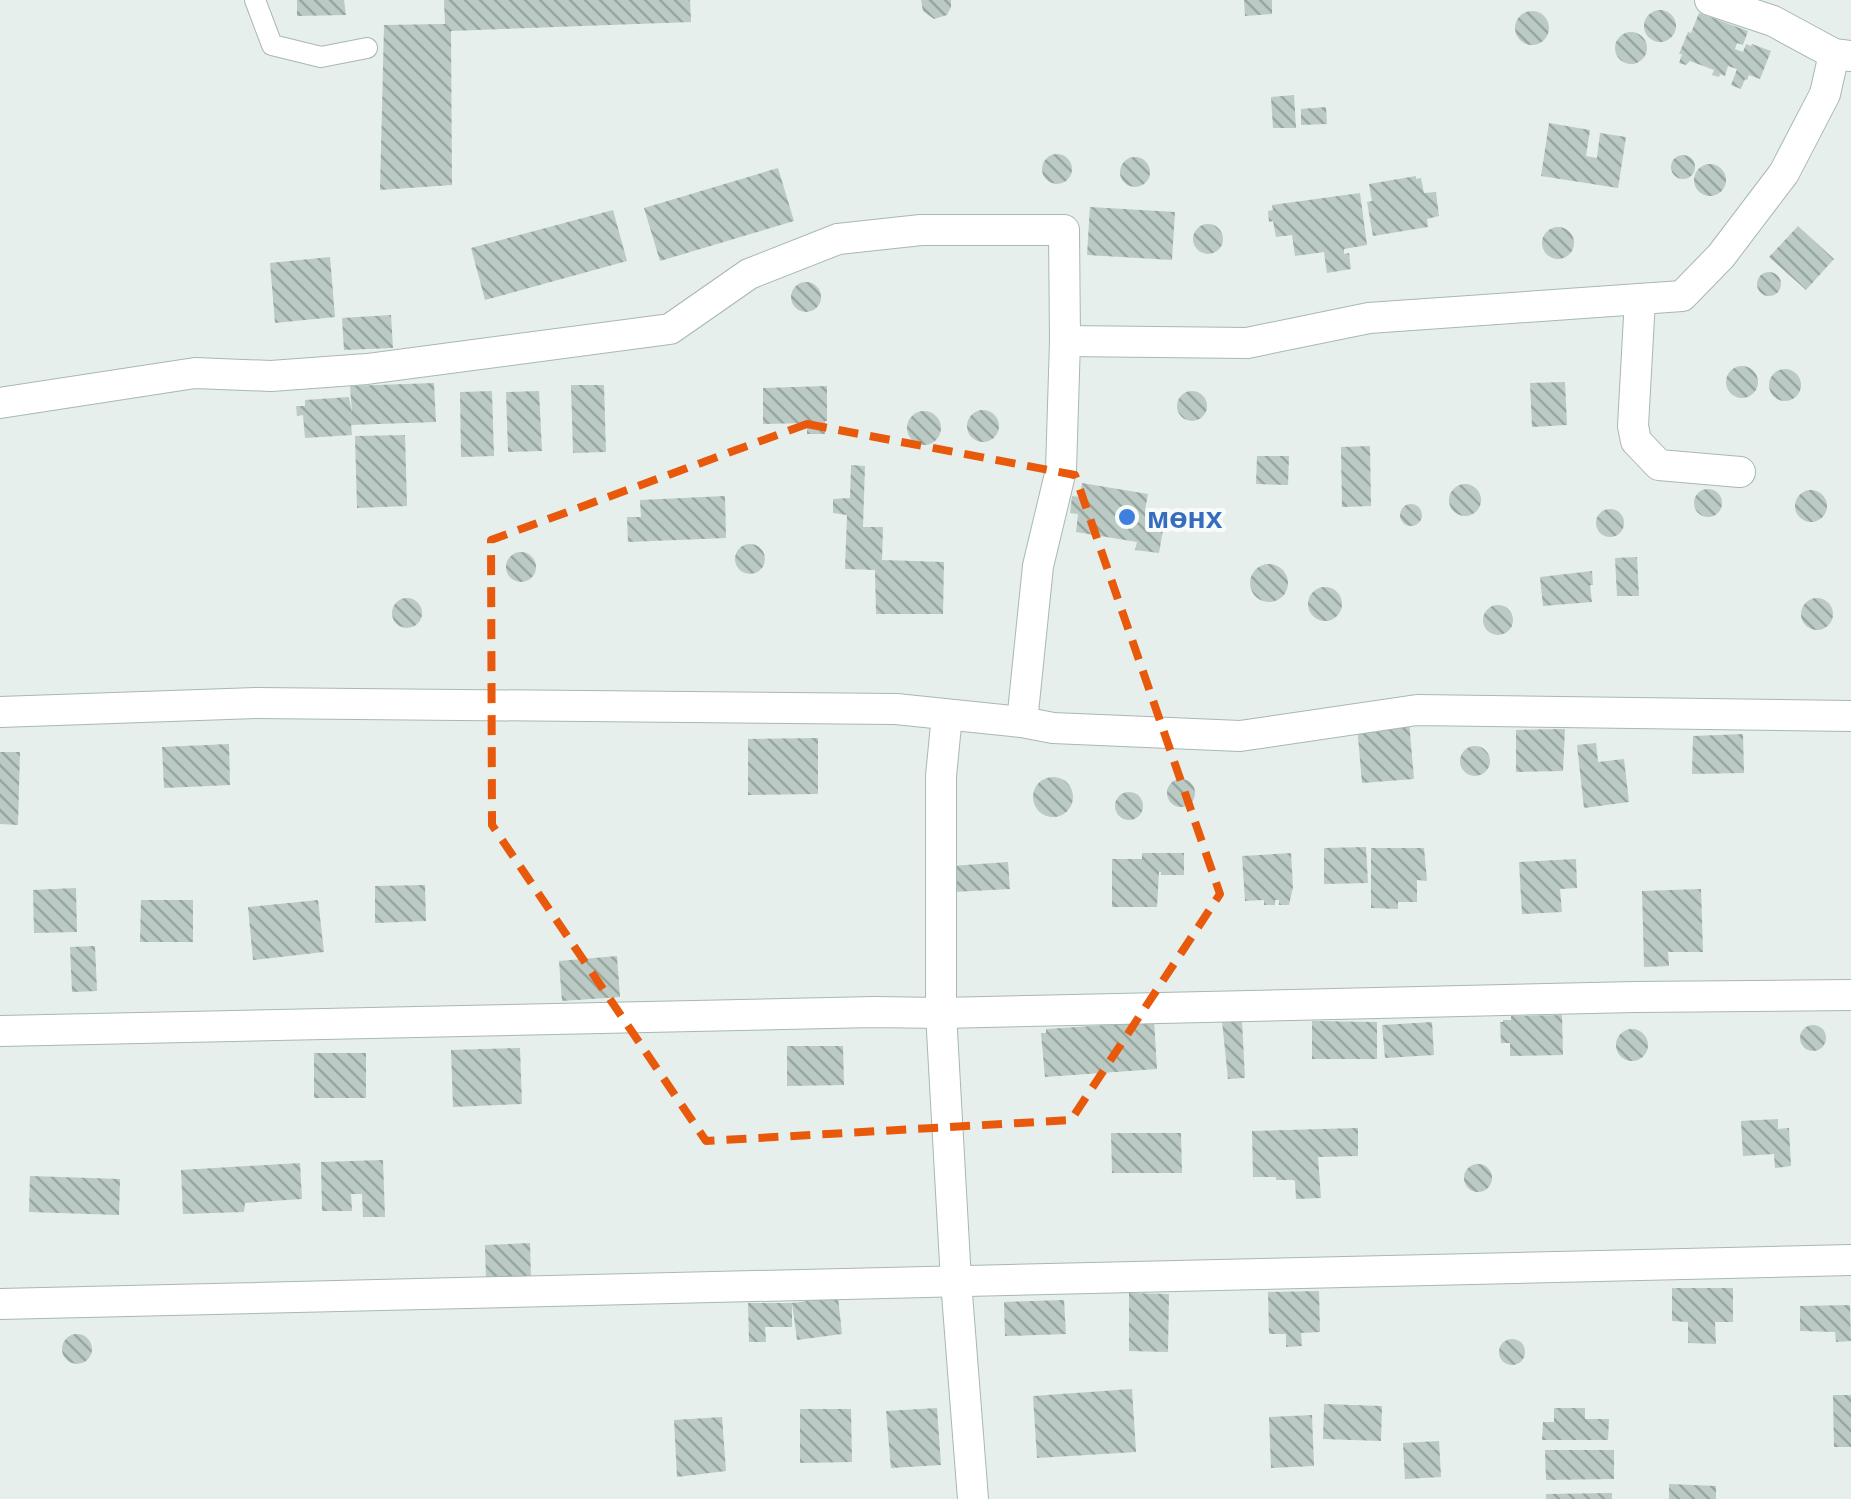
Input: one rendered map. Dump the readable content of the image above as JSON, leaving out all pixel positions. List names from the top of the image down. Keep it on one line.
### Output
{"places":["мөнх"]}
